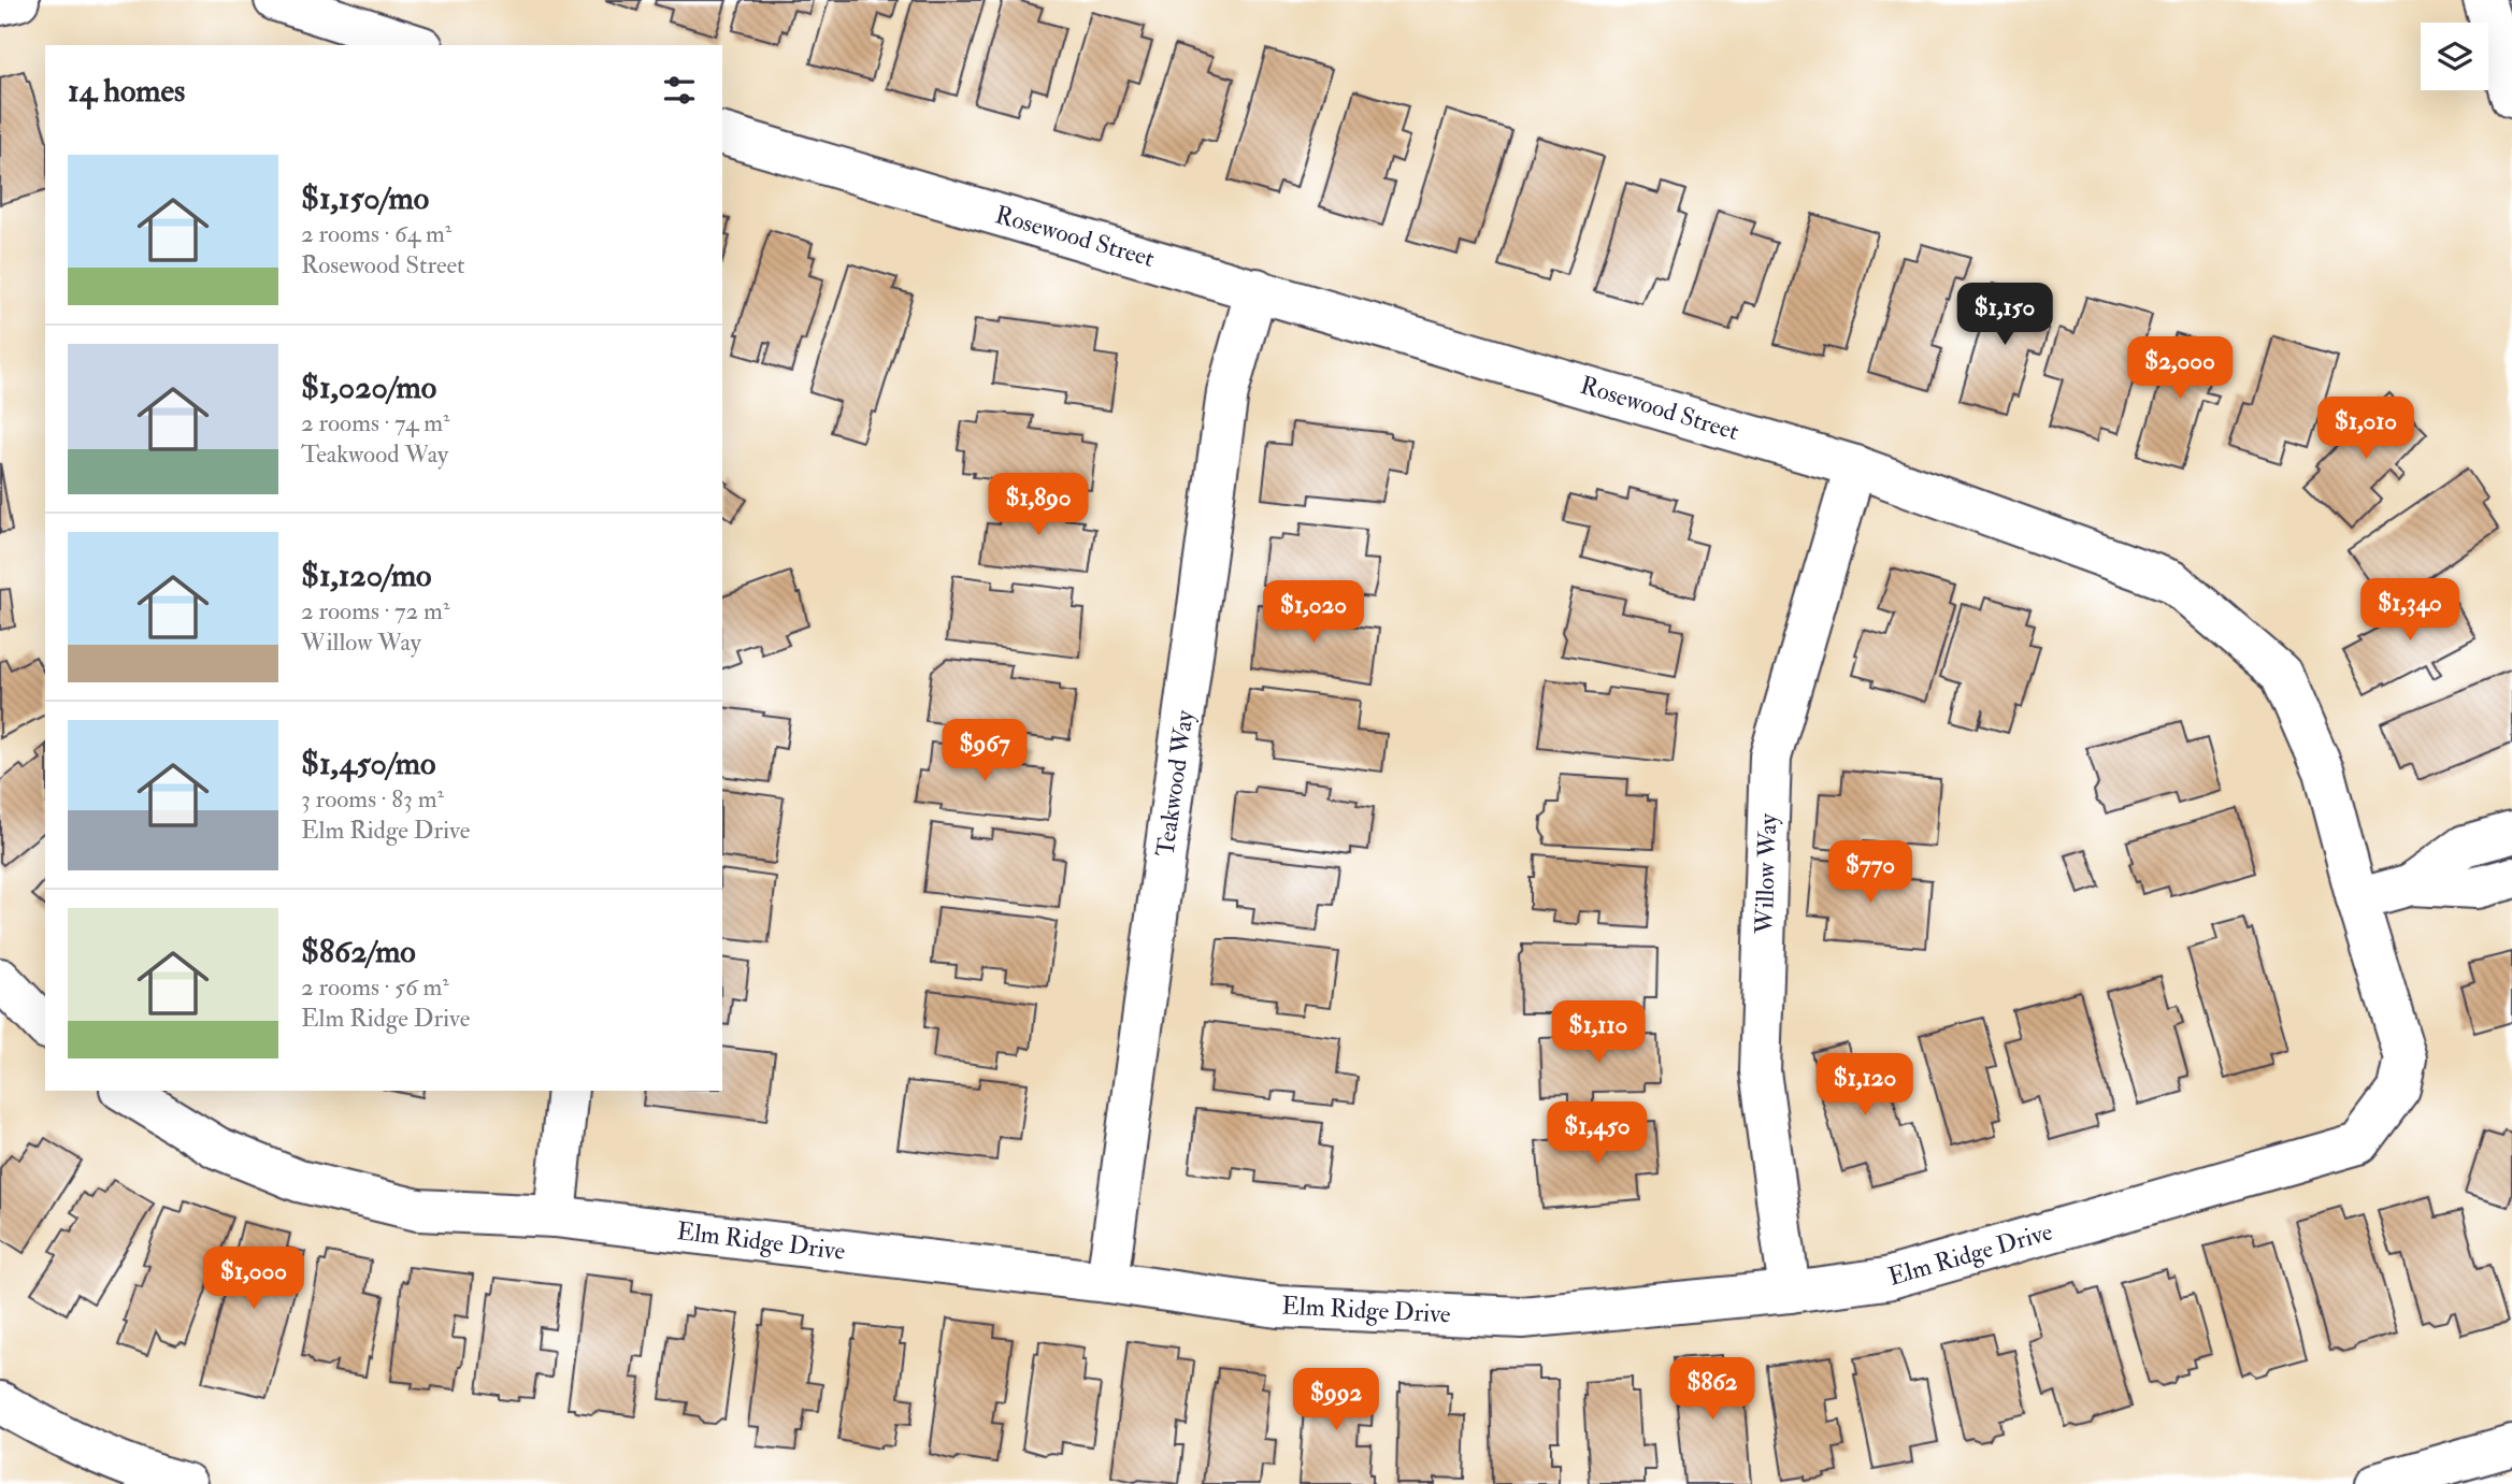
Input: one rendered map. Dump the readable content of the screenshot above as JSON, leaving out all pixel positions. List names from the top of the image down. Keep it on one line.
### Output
{"streets":{"street":["Rosewood Street","Teakwood Way","Willow Way","Elm Ridge Drive"]},"crossings":[["Rosewood Street","Teakwood Way"],["Rosewood Street","Willow Way"],["Rosewood Street","Elm Ridge Drive"],["Teakwood Way","Elm Ridge Drive"],["Willow Way","Elm Ridge Drive"]],"page":{"heading":"14 homes","list":[{"name":"$1,150/mo","note":"2 rooms · 64 m² · Rosewood Street"},{"name":"$1,020/mo","note":"2 rooms · 74 m² · Teakwood Way"},{"name":"$1,120/mo","note":"2 rooms · 72 m² · Willow Way"},{"name":"$1,450/mo","note":"3 rooms · 83 m² · Elm Ridge Drive"},{"name":"$862/mo","note":"2 rooms · 56 m² · Elm Ridge Drive"}],"price":["$1,150","$2,000","$1,010","$1,890","$1,340","$1,020","$967","$770","$1,110","$1,120","$1,450","$1,000","$862","$992"]}}
